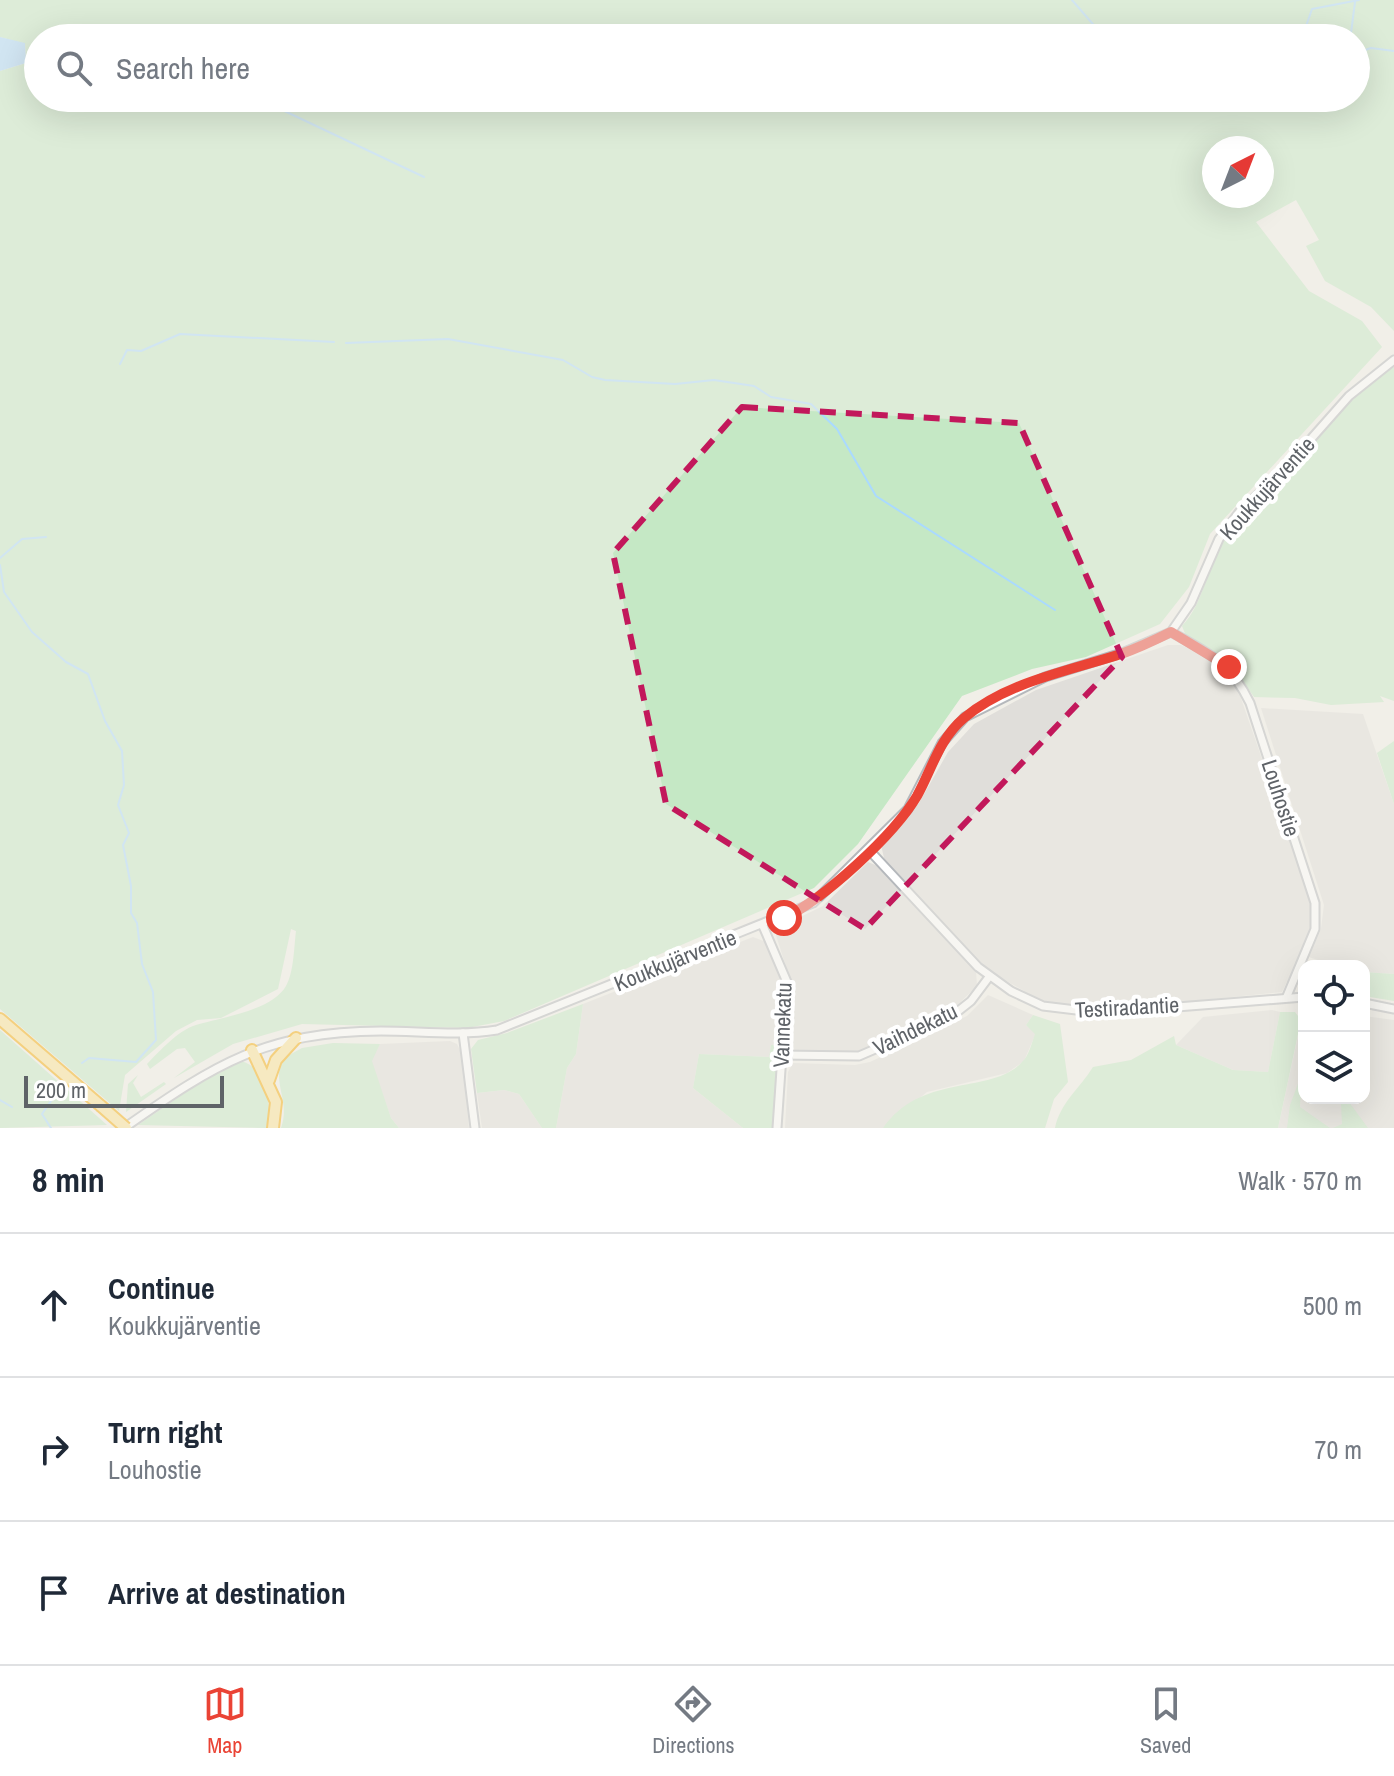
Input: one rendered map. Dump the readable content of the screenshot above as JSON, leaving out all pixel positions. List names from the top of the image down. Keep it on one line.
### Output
{"streets":{"street":["Koukkujärventie","Louhostie","Testiradantie","Vannekatu","Vaihdekatu"]},"crossings":[["Koukkujärventie","Louhostie"],["Koukkujärventie","Testiradantie"],["Koukkujärventie","Vannekatu"],["Louhostie","Testiradantie"],["Testiradantie","Vaihdekatu"],["Vannekatu","Vaihdekatu"]],"scale_bar":"200 m","north":"top right","page":{"search":"Search here","scale":"200 m","heading":["8 min","Walk · 570 m"],"list":[["Continue","Koukkujärventie","500 m"],["Turn right","Louhostie","70 m"],"Arrive at destination"],"nav":["Map","Directions","Saved"]}}
